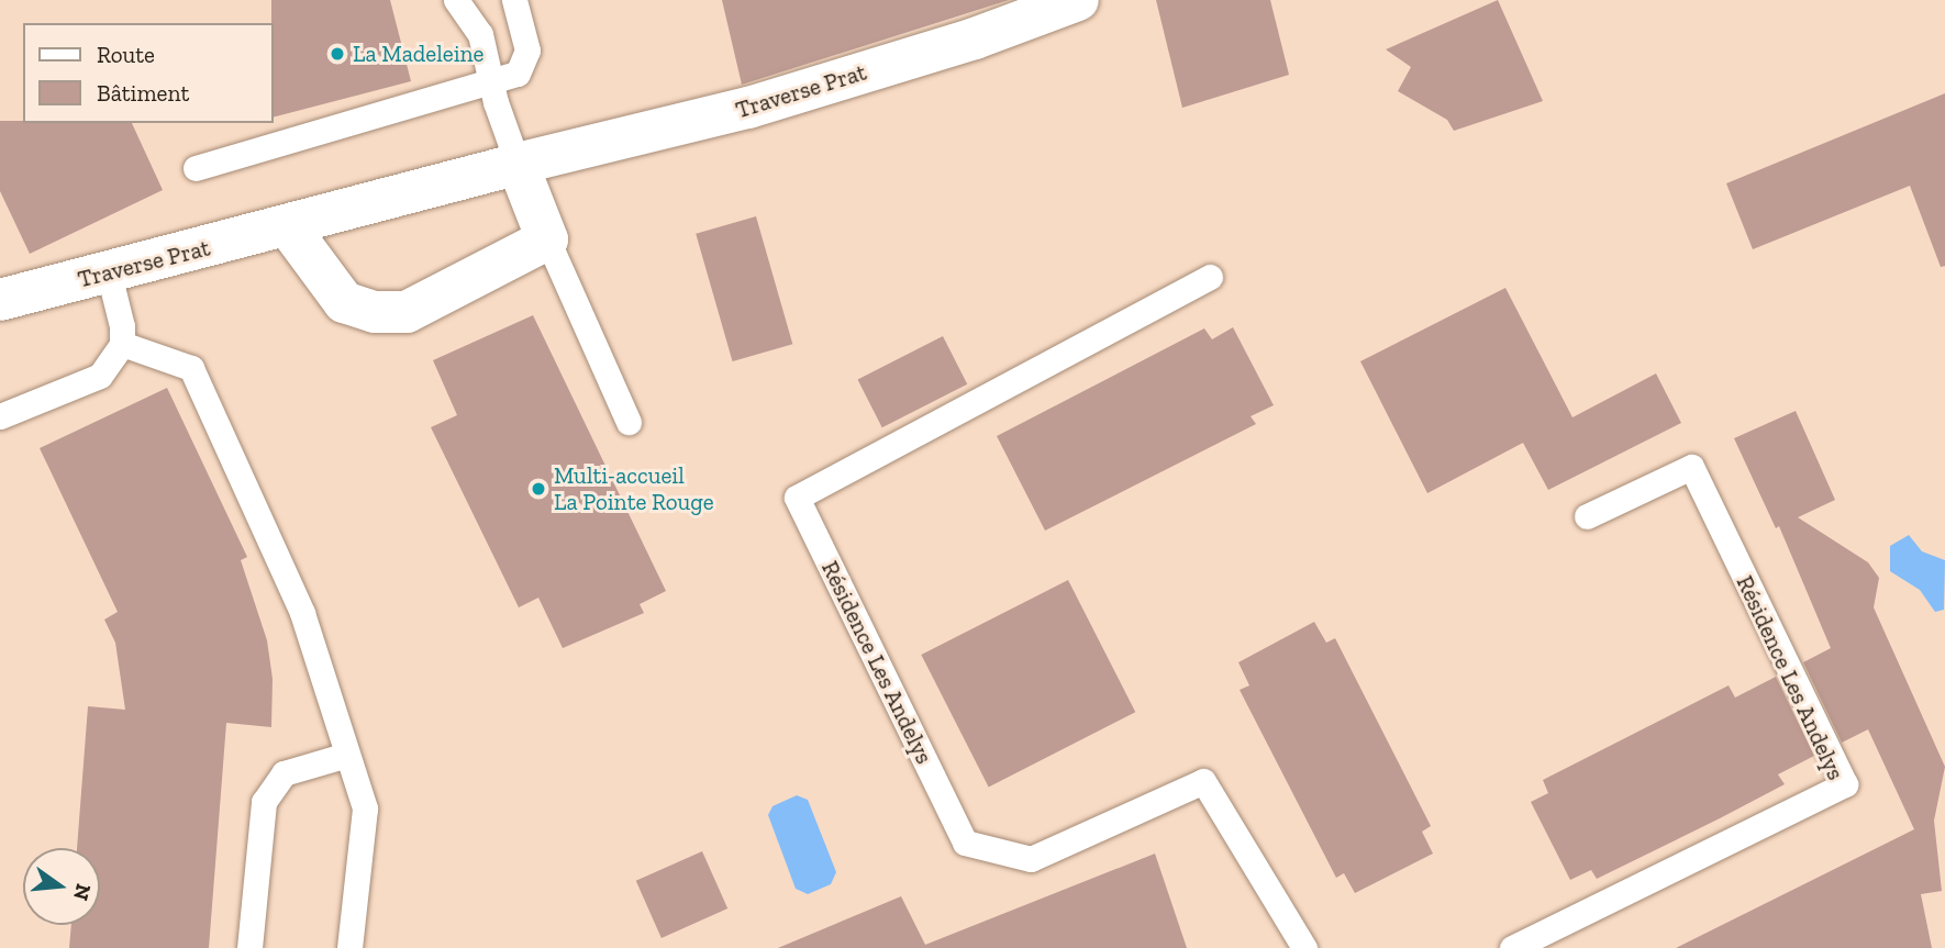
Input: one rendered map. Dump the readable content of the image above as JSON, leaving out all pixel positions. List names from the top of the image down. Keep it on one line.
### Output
{"streets":{"street":["Traverse Prat"],"lane":["Résidence Les Andelys"]},"places":["La Madeleine","Multi-accueil La Pointe Rouge"],"legend":["Route","Bâtiment"],"north":"right"}
